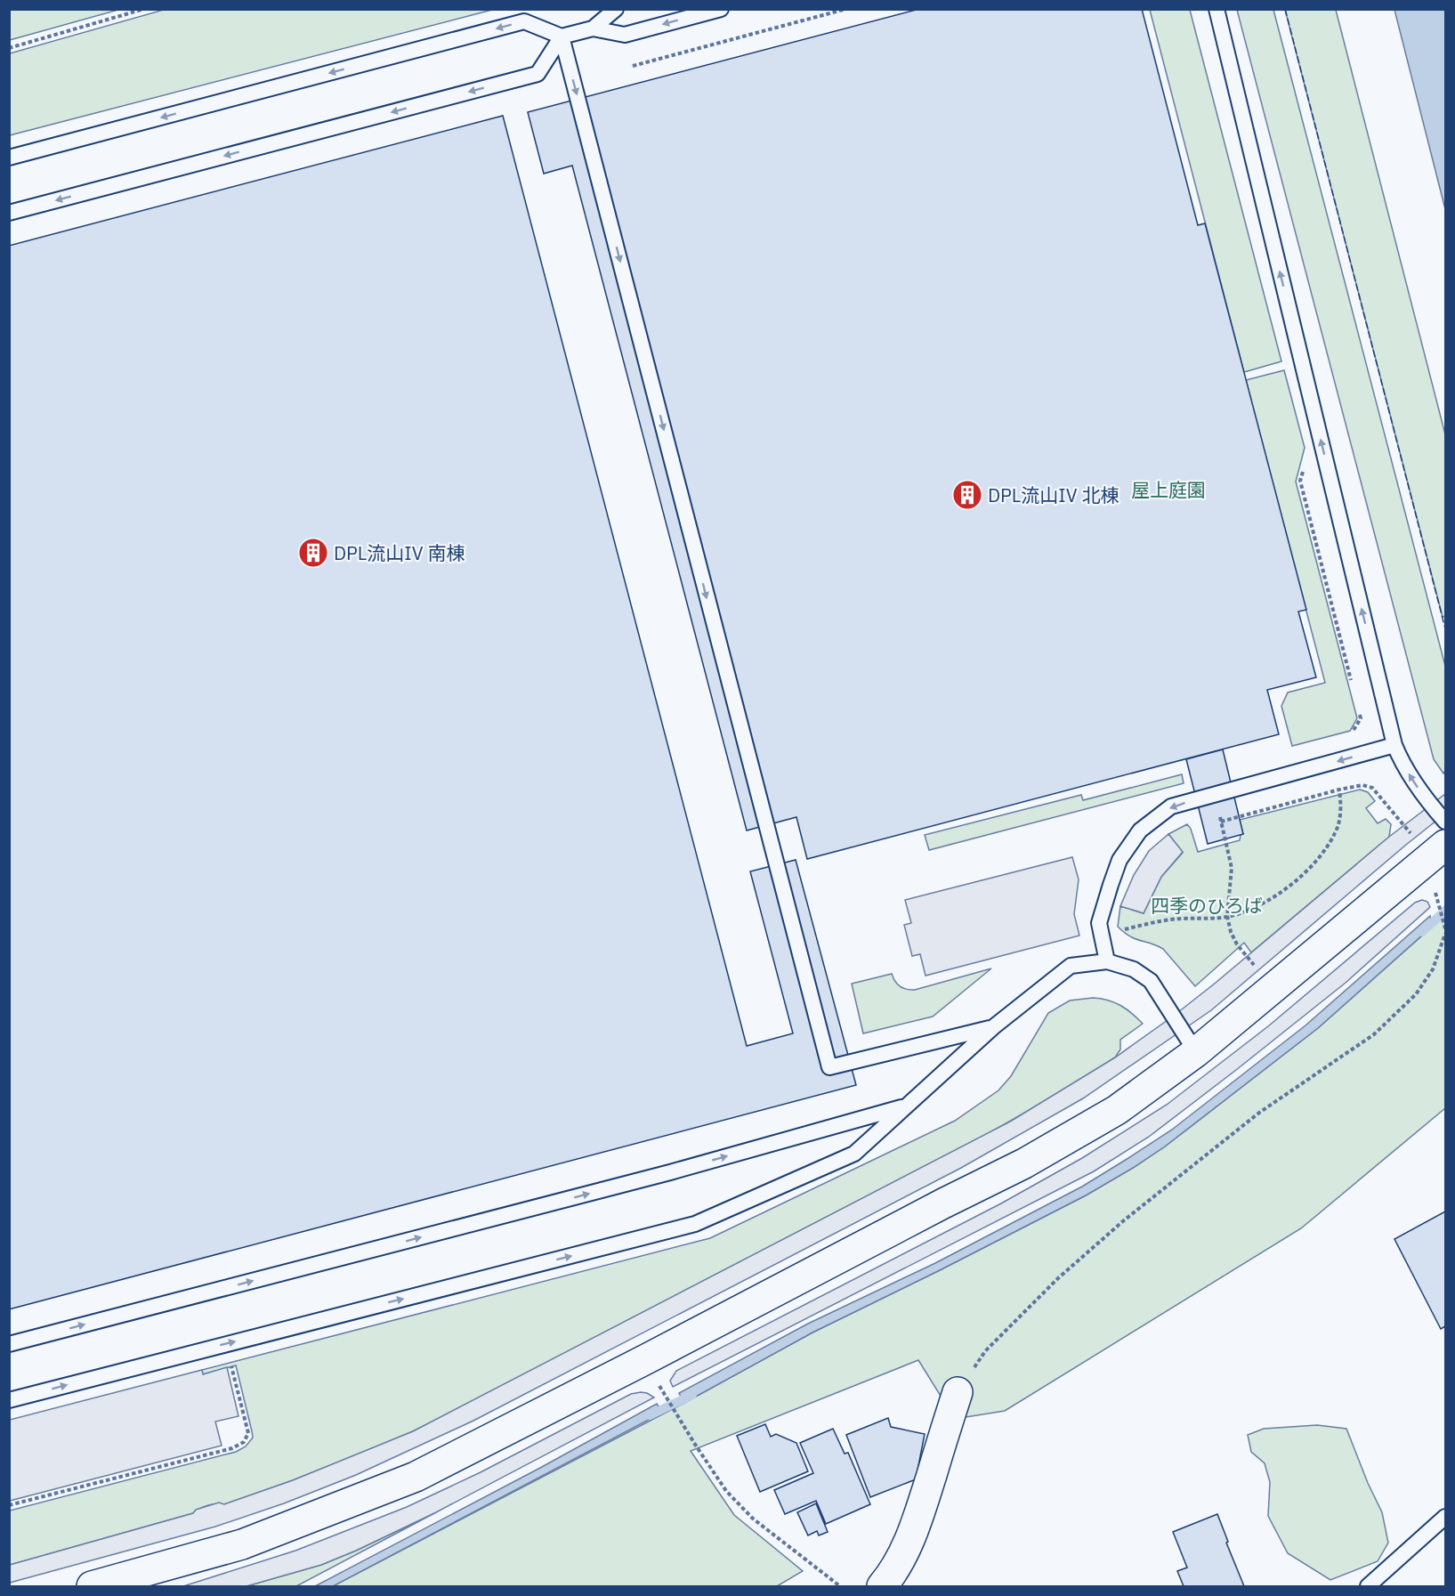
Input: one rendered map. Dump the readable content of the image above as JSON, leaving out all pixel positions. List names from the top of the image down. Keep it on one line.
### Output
{"parks":["屋上庭園","四季のひろば"],"places":{"building":["DPL流山IV 北棟","DPL流山IV 南棟"]}}
